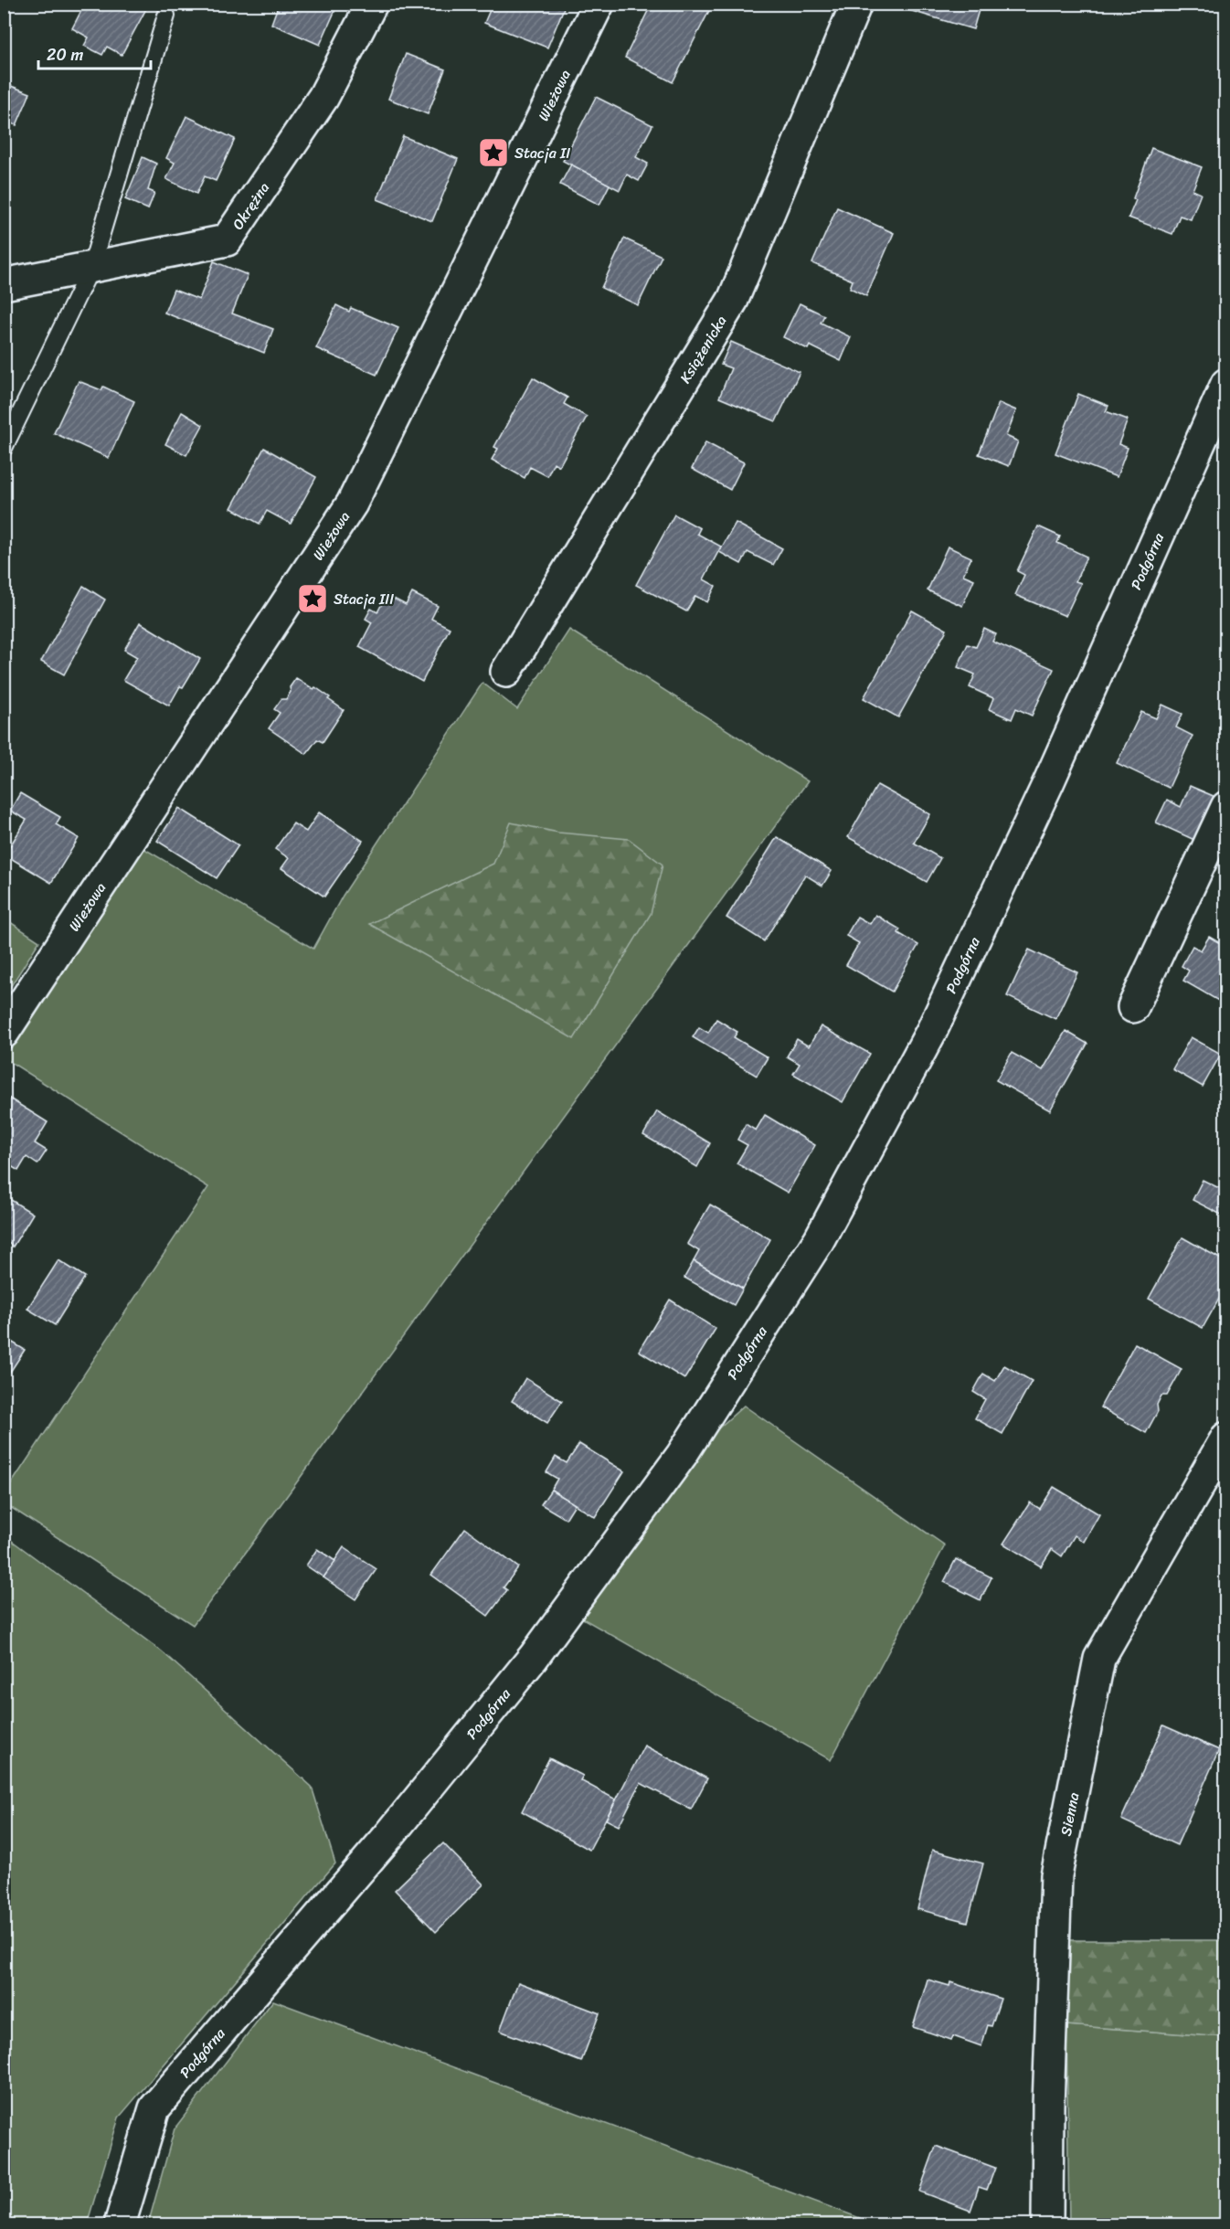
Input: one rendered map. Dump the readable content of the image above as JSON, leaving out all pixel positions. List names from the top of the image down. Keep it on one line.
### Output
{"streets":{"street":["Wieżowa","Okrężna","Książenicka","Podgórna","Sienna"]},"places":{"place":["Stacja II","Stacja III"]},"scale_bar":"20 m"}
